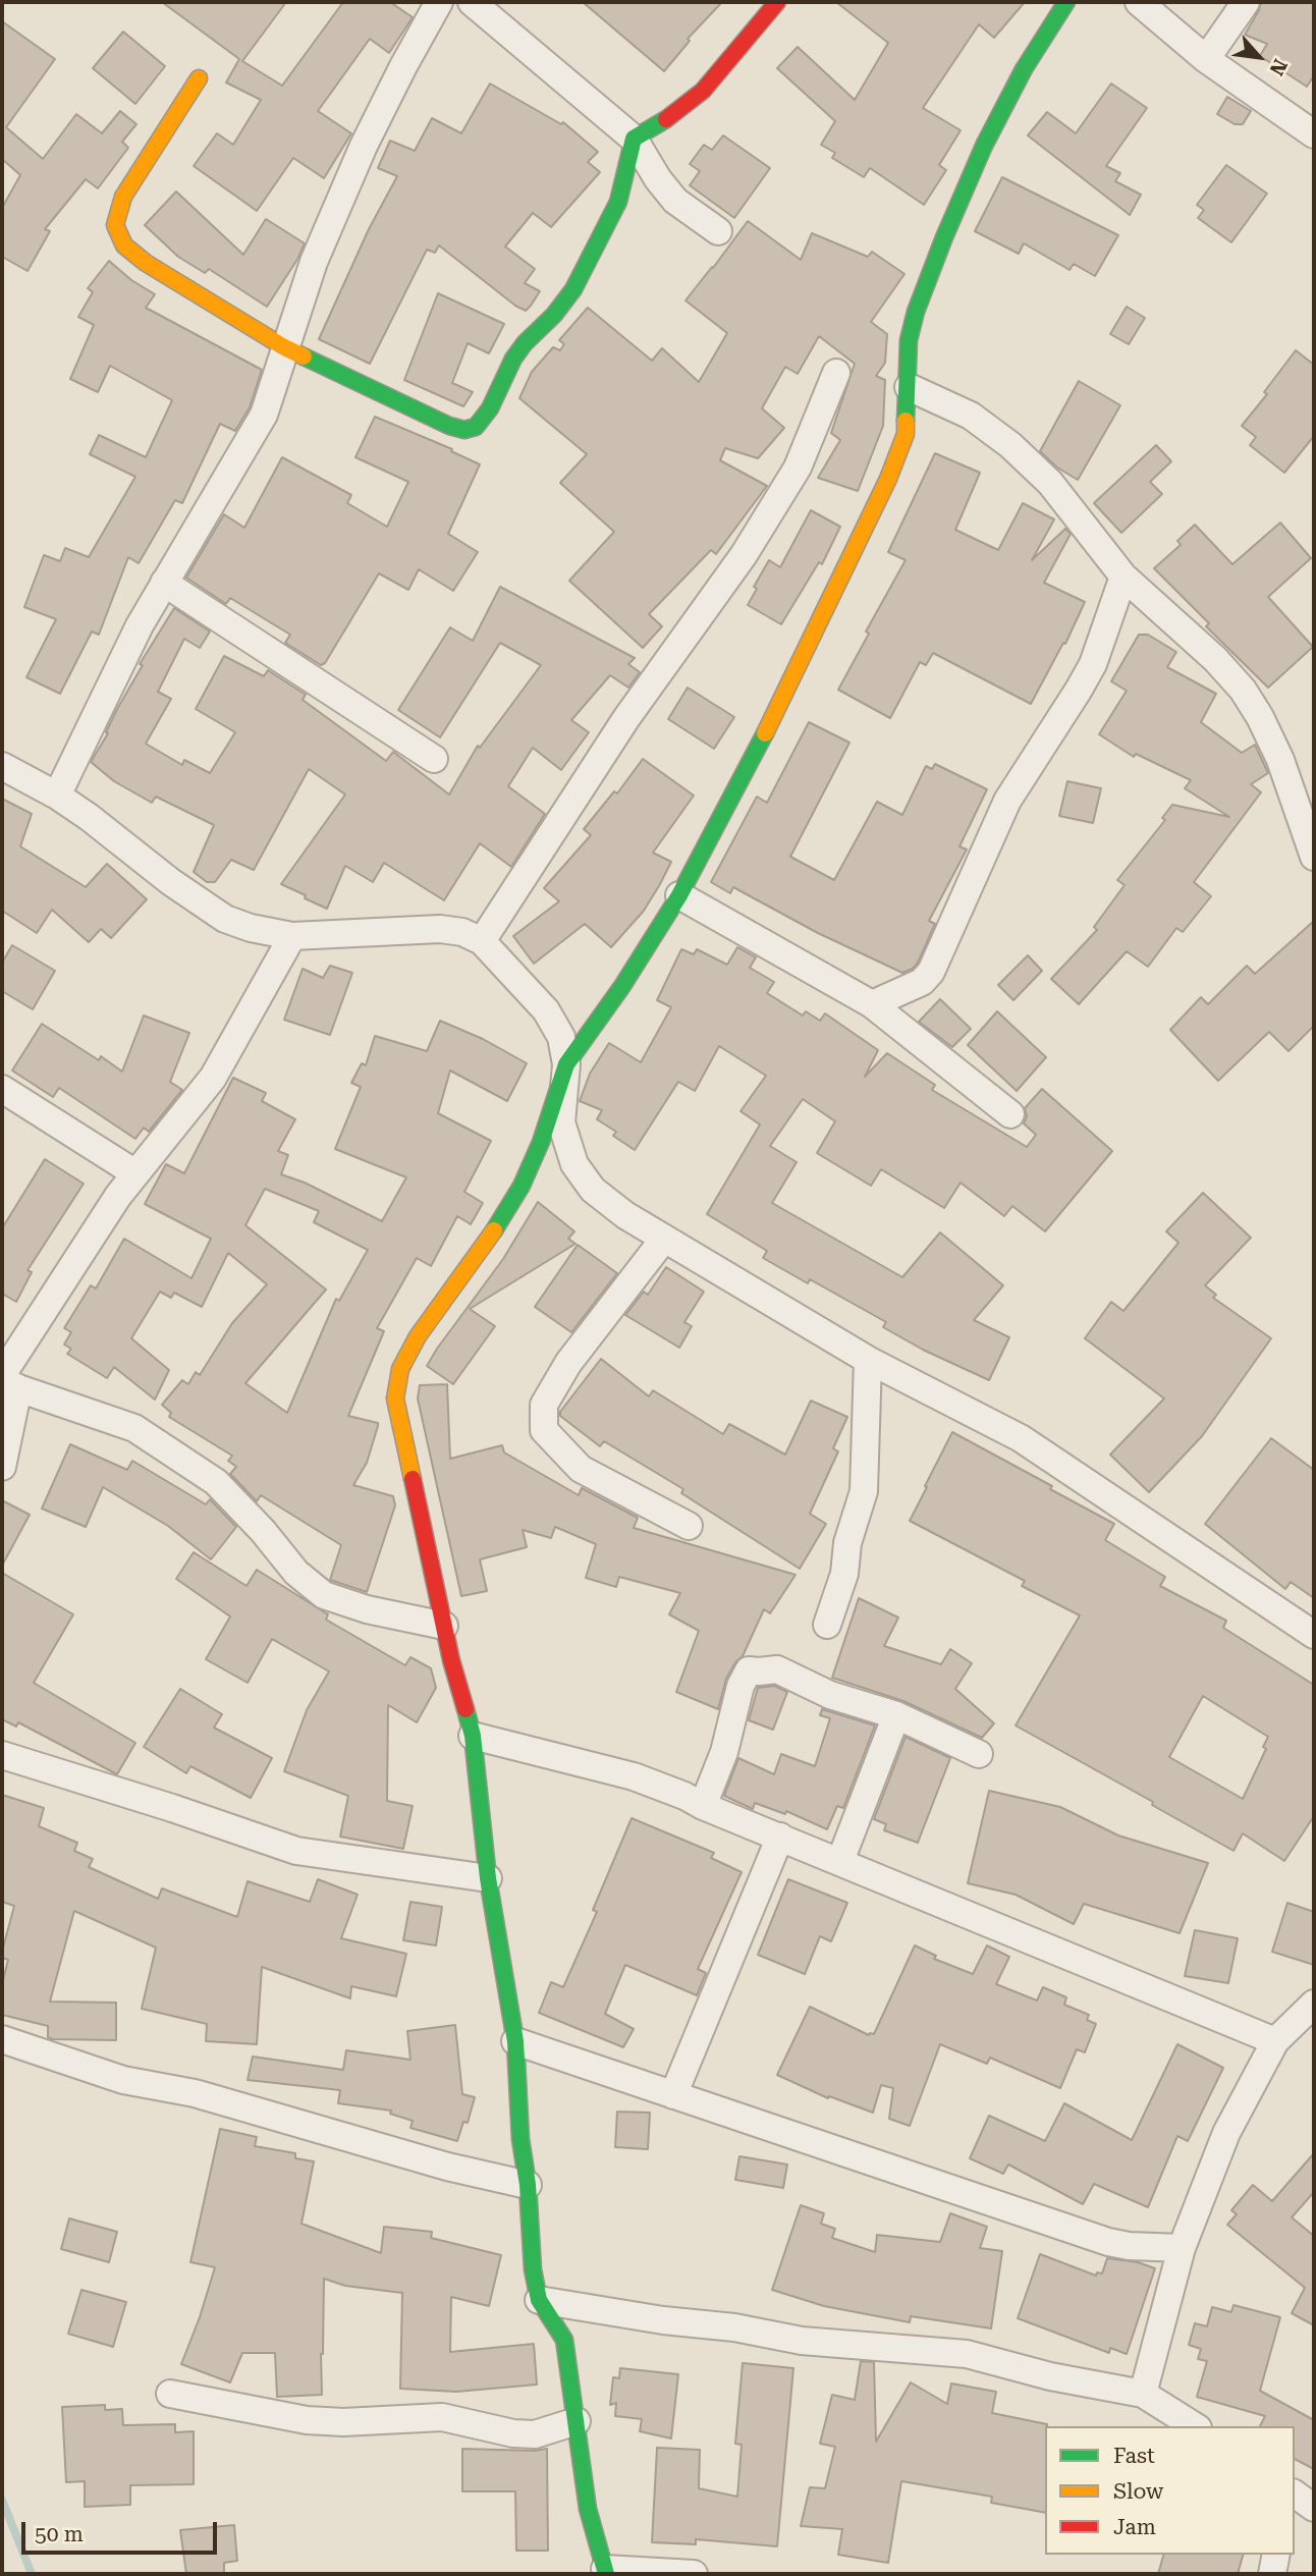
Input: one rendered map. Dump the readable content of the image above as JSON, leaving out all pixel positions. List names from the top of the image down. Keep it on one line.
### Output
{"legend":["Fast","Slow","Jam"],"scale_bar":"50 m","north":"bottom right"}
